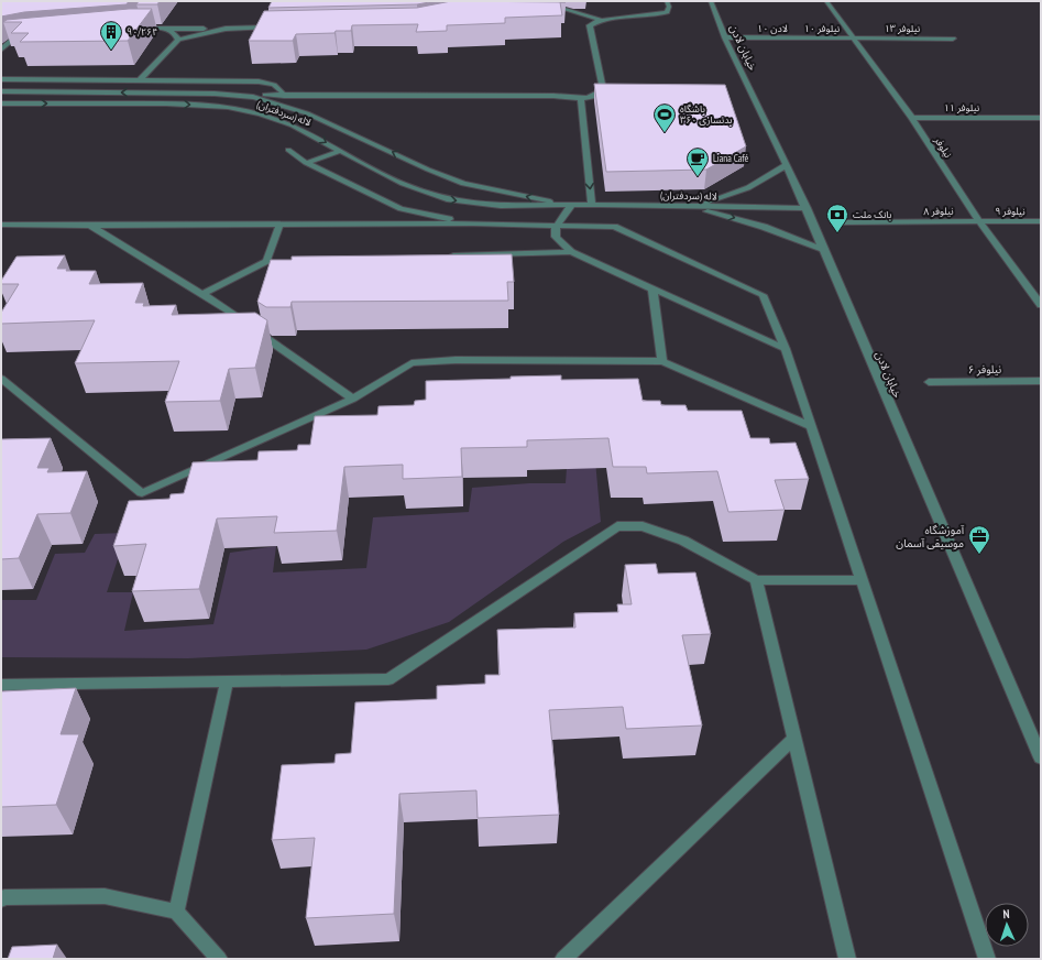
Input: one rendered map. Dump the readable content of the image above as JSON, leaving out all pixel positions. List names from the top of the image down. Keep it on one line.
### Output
{"streets":{"street":["۱۰ لادن","۱۰ نیلوفر","۱۳ نیلوفر","خیابان لادن","۱۱ نیلوفر","لاله (سردفتران)","نیلوفر","۸ نیلوفر","۹ نیلوفر","۶ نیلوفر"]},"crossings":[["۱۰ لادن","۱۰ نیلوفر"],["۱۰ لادن","خیابان لادن"],["۱۰ نیلوفر","۱۳ نیلوفر"],["۱۰ نیلوفر","نیلوفر"],["۱۳ نیلوفر","نیلوفر"],["خیابان لادن","لاله (سردفتران)"],["۱۱ نیلوفر","نیلوفر"],["نیلوفر","۸ نیلوفر"],["نیلوفر","۹ نیلوفر"],["۸ نیلوفر","۹ نیلوفر"]],"places":{"building":["۹۰/۲۶۴"],"sports":["باشگاه بدنسازی ۳۶۰"],"cafe":["Liana Café"],"bank":["بانک ملت"],"office":["آموزشگاه موسیقی آسمان"]},"north":"top"}
